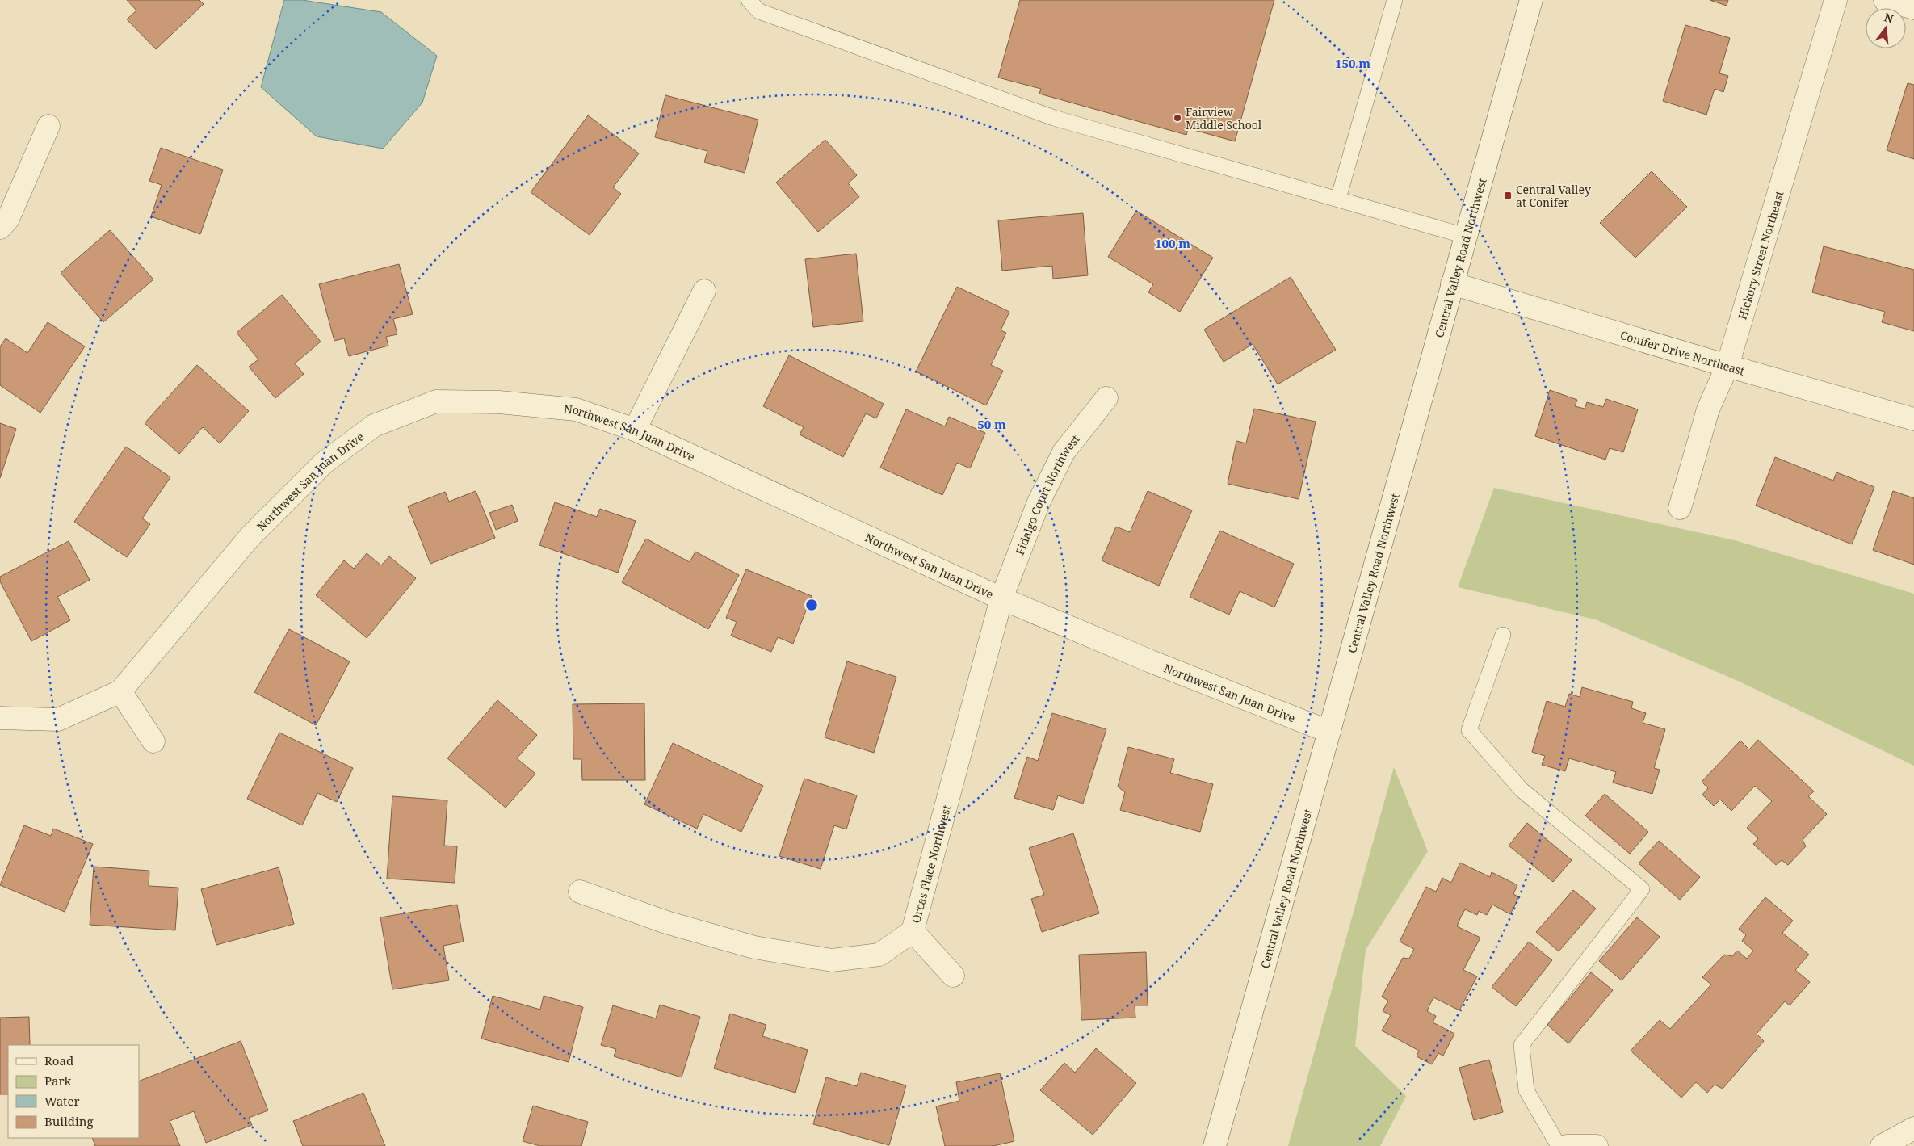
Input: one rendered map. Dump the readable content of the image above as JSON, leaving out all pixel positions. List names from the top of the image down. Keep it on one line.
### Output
{"streets":{"street":["Hickory Street Northeast","Central Valley Road Northwest","Conifer Drive Northeast","Northwest San Juan Drive","Fidalgo Court Northwest","Orcas Place Northwest"]},"crossings":[["Hickory Street Northeast","Conifer Drive Northeast"],["Central Valley Road Northwest","Conifer Drive Northeast"],["Central Valley Road Northwest","Northwest San Juan Drive"],["Northwest San Juan Drive","Fidalgo Court Northwest"],["Northwest San Juan Drive","Orcas Place Northwest"],["Fidalgo Court Northwest","Orcas Place Northwest"]],"places":{"other":["Fairview Middle School"],"transit":["Central Valley at Conifer"]},"legend":["Road","Park","Water","Building"],"north":"top","rings":["150 m","100 m","50 m"]}
